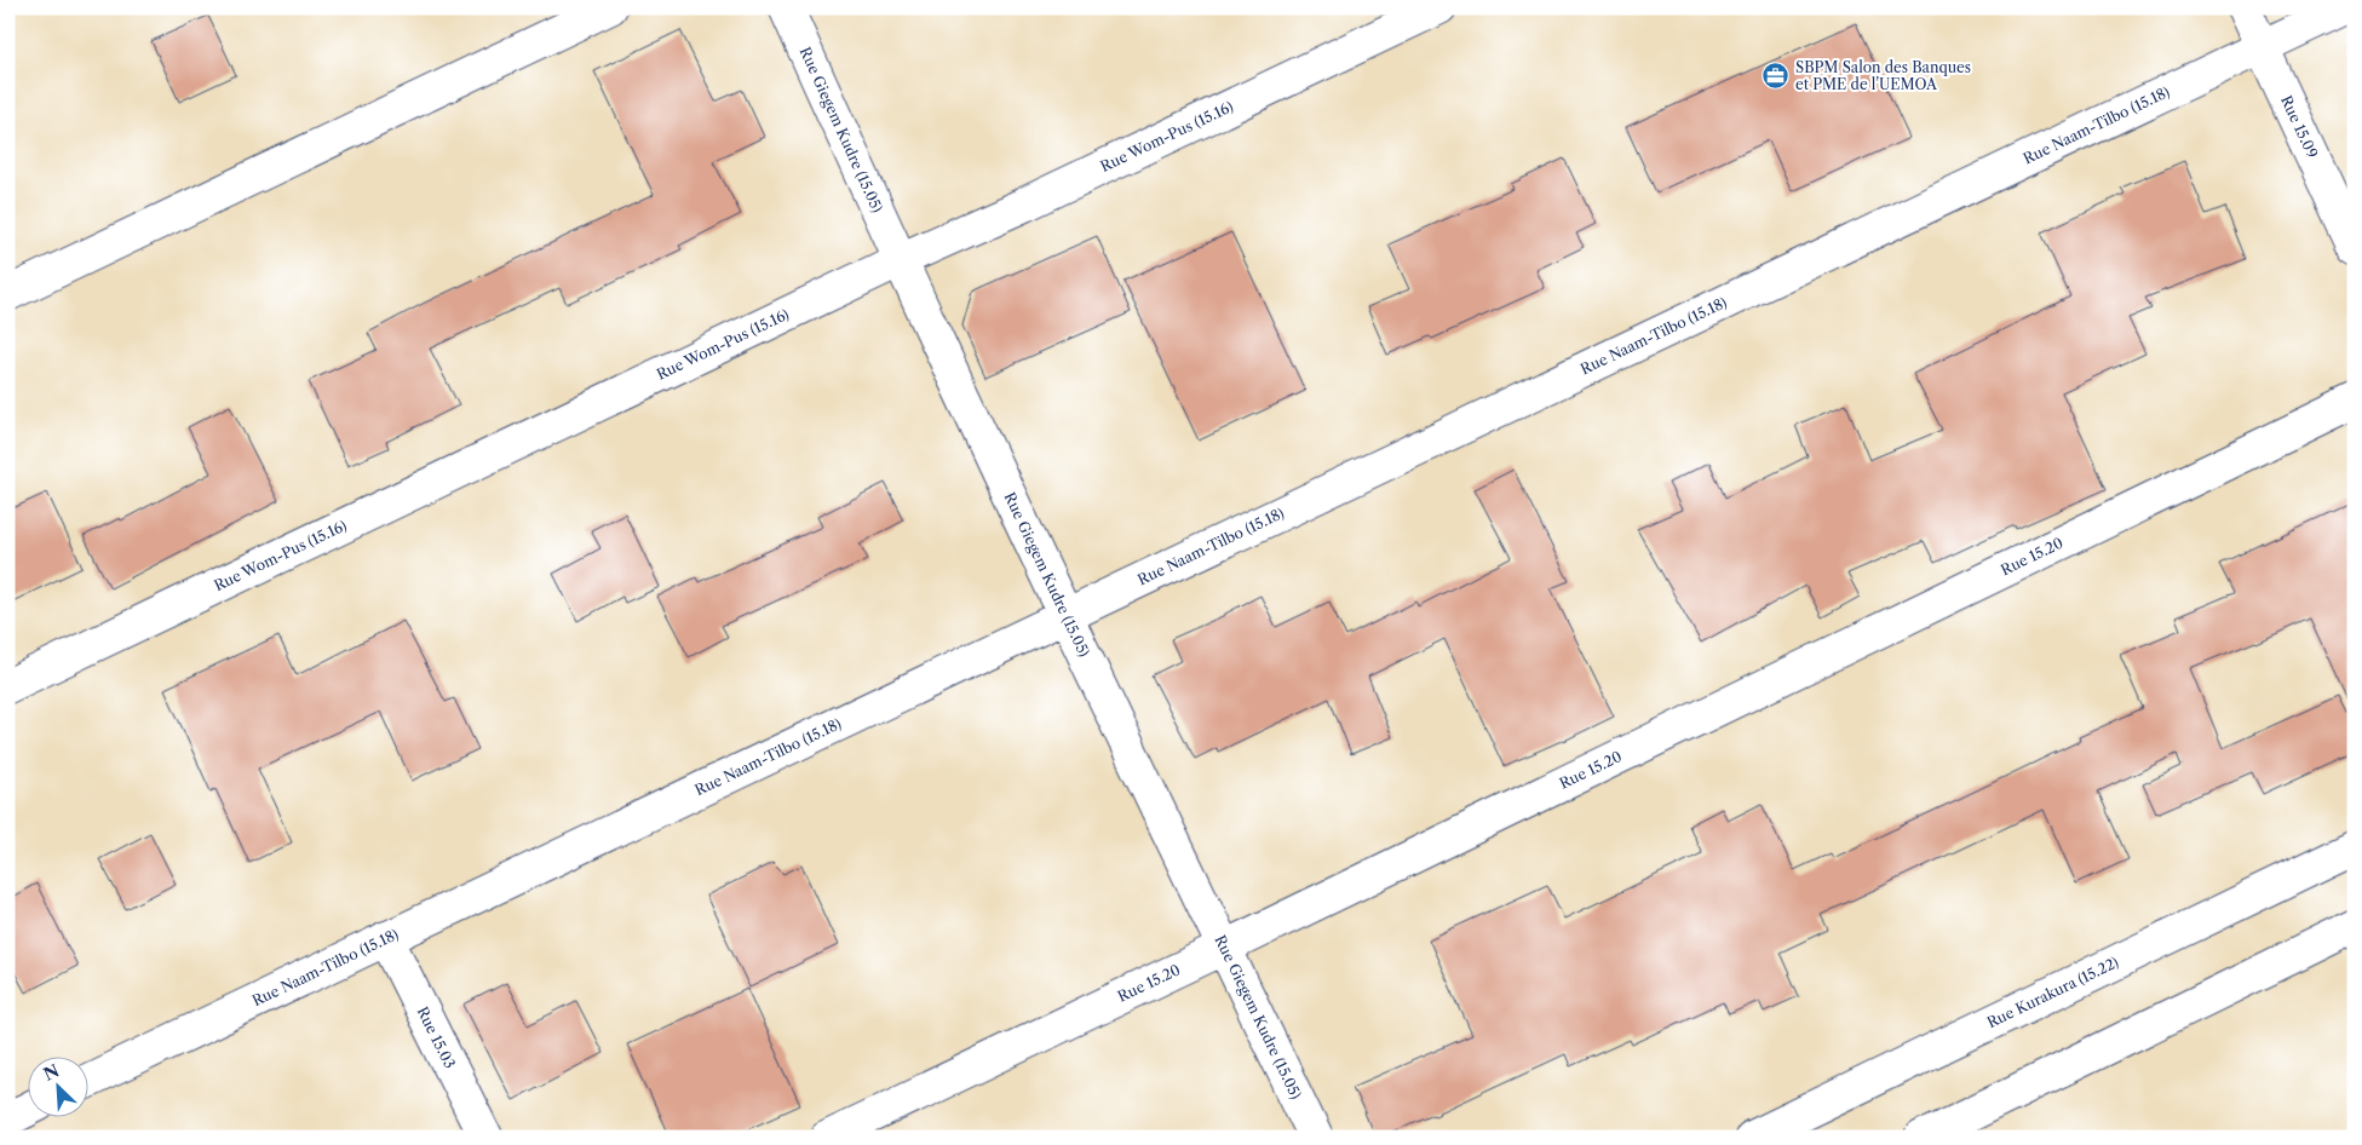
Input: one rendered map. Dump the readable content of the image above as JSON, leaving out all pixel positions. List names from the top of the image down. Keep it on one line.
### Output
{"streets":{"street":["Rue Naam-Tilbo (15.18)","Rue 15.09","Rue Giegem Kudre (15.05)","Rue Wom-Pus (15.16)","Rue 15.20","Rue Kurakura (15.22)","Rue 15.03"]},"crossings":[["Rue Naam-Tilbo (15.18)","Rue 15.09"],["Rue Naam-Tilbo (15.18)","Rue Giegem Kudre (15.05)"],["Rue Naam-Tilbo (15.18)","Rue 15.03"],["Rue Giegem Kudre (15.05)","Rue Wom-Pus (15.16)"],["Rue Giegem Kudre (15.05)","Rue 15.20"]],"places":{"office":["SBPM Salon des Banques et PME de l'UEMOA"]},"north":"top left"}
